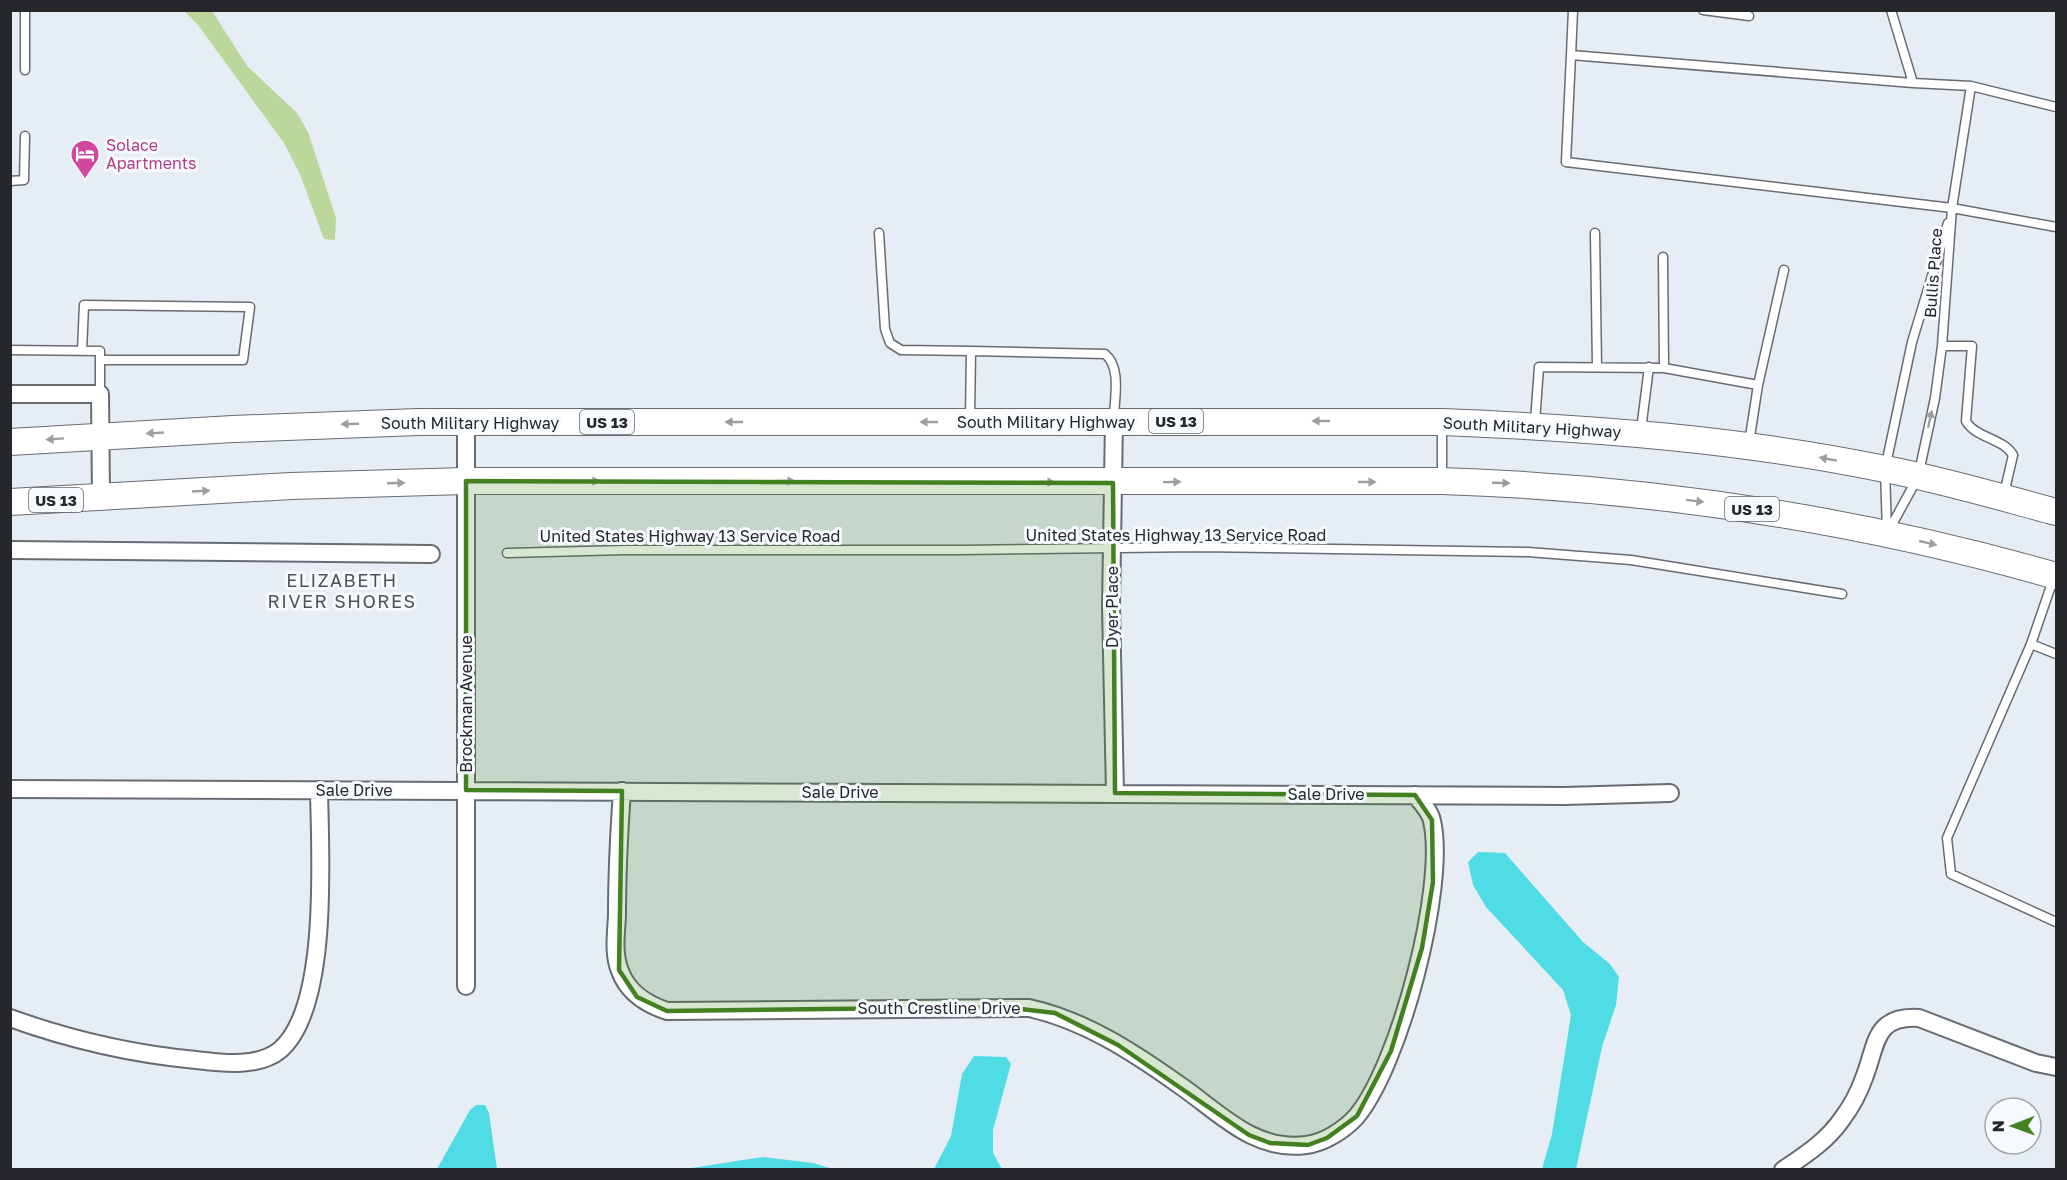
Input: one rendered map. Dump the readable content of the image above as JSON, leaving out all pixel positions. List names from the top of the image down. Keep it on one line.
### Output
{"streets":{"main road":["US 13","South Military Highway"],"street":["Dyer Place","Brockman Avenue","Sale Drive","South Crestline Drive"],"lane":["Bullis Place","United States Highway 13 Service Road"]},"crossings":[["Bullis Place","US 13"],["Bullis Place","South Military Highway"],["US 13","Dyer Place"],["US 13","Brockman Avenue"],["South Military Highway","Dyer Place"],["South Military Highway","Brockman Avenue"],["United States Highway 13 Service Road","Dyer Place"],["Dyer Place","Sale Drive"],["Brockman Avenue","Sale Drive"],["Sale Drive","South Crestline Drive"]],"districts":["ELIZABETH RIVER SHORES"],"places":{"hotel":["Solace Apartments"]},"north":"left"}
